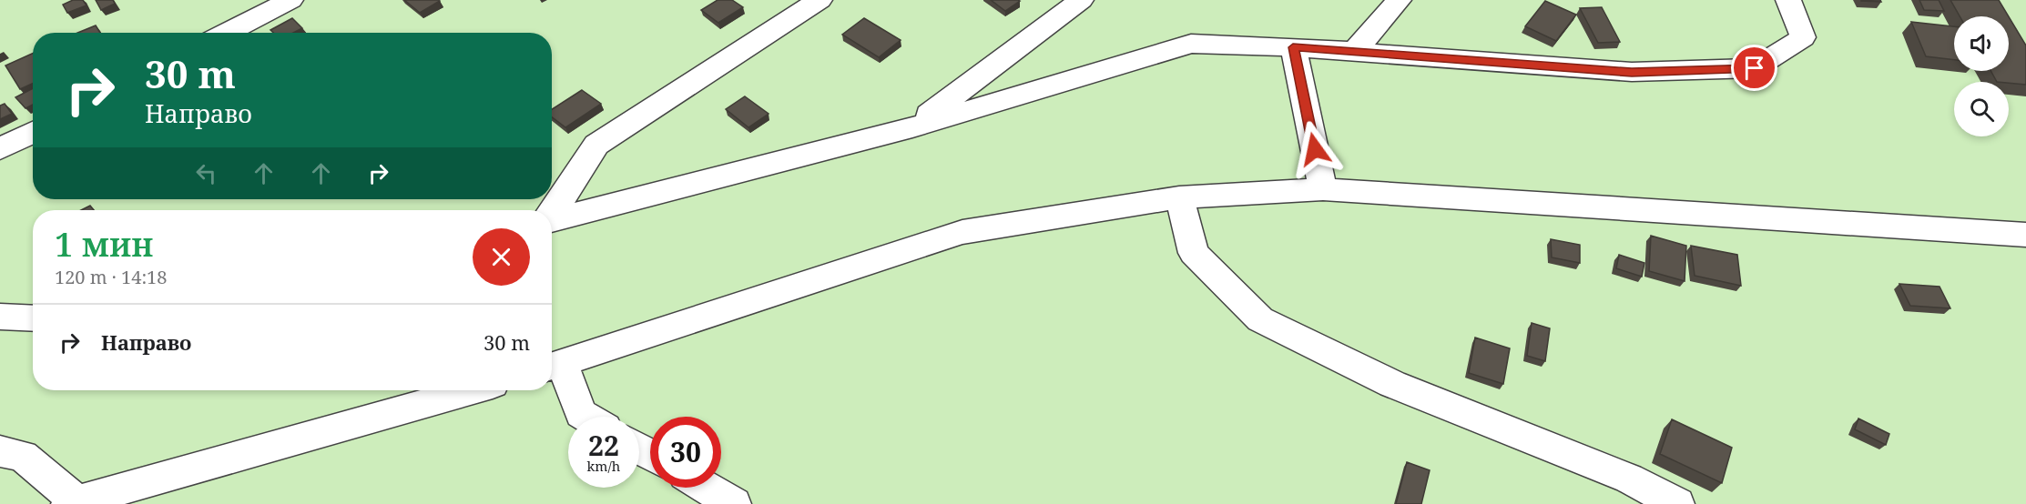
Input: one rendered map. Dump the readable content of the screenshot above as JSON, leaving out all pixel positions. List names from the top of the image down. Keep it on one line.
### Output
{"page":{"turn":["30 m","Направо"],"heading":["1 мин","120 m · 14:18"],"list":[{"name":"Направо","value":"30 m"}],"speed":"22 km/h","limit":"30"}}
